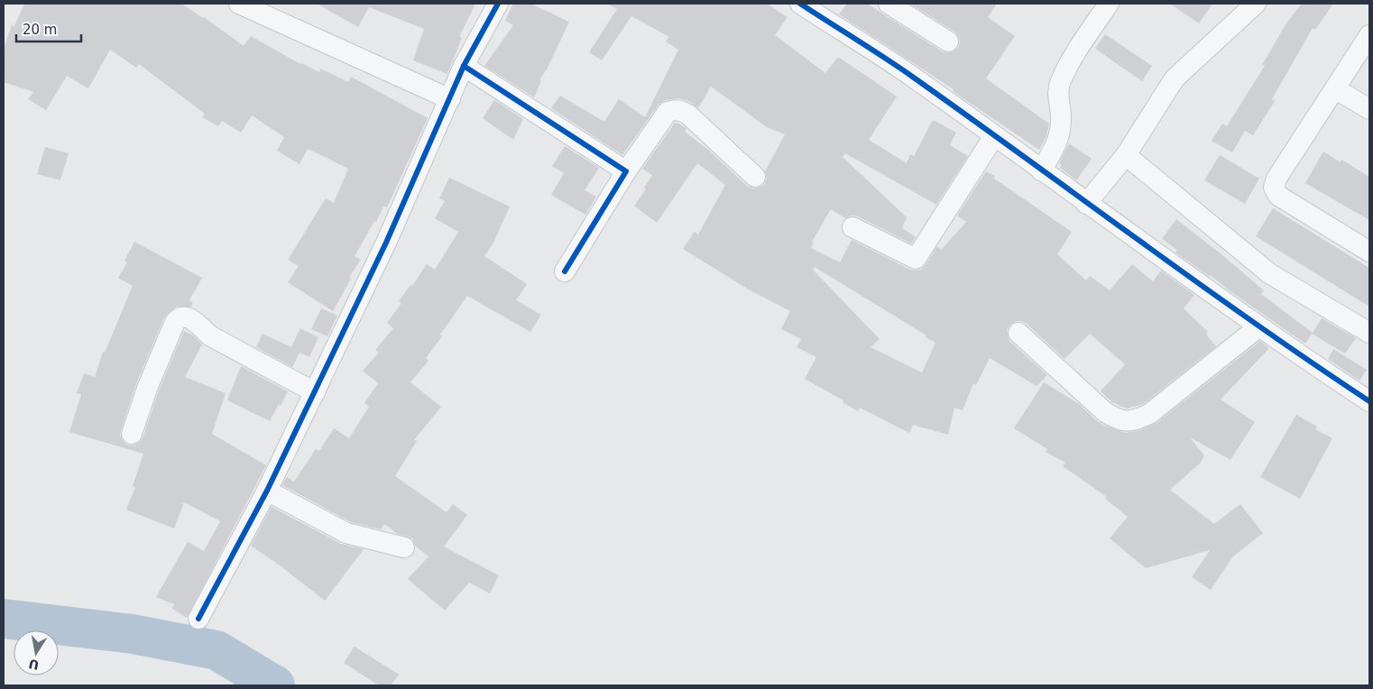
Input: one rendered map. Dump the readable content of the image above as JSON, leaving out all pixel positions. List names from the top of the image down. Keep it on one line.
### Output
{"scale_bar":"20 m","north":"bottom"}
